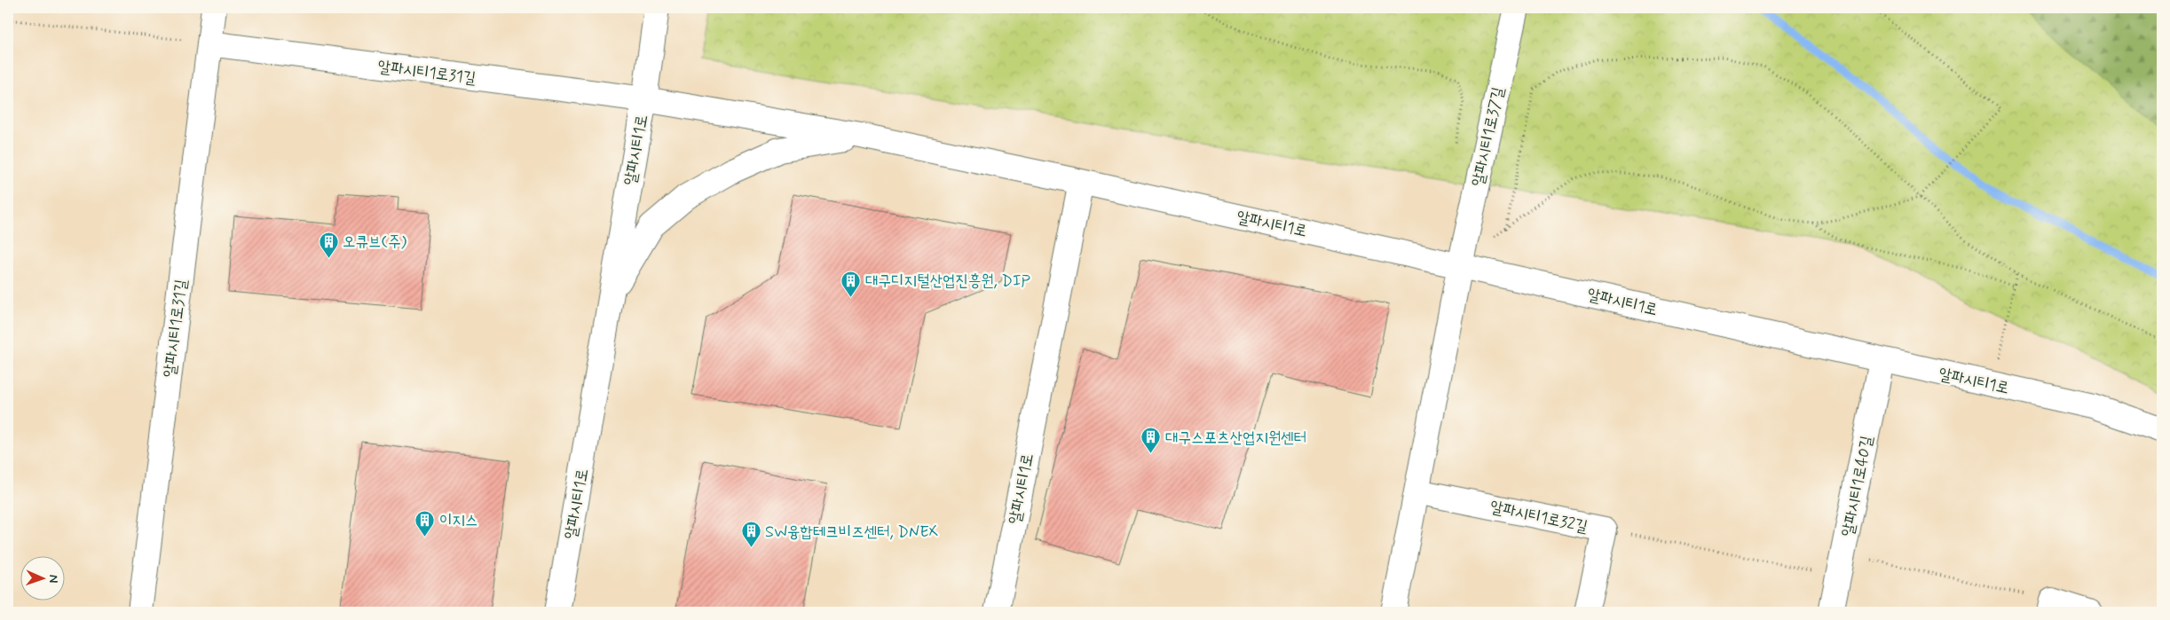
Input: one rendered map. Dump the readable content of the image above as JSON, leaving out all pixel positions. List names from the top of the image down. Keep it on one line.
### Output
{"streets":{"street":["알파시티1로31길","알파시티1로37길","알파시티1로","알파시티1로40길","알파시티1로32길"]},"crossings":[["알파시티1로31길","알파시티1로"],["알파시티1로37길","알파시티1로"],["알파시티1로","알파시티1로40길"]],"places":{"building":["오큐브(주)","대구디지털산업진흥원, DIP","대구스포츠산업지원센터","이지스","SW융합테크비즈센터, DNEX"]},"north":"right"}
